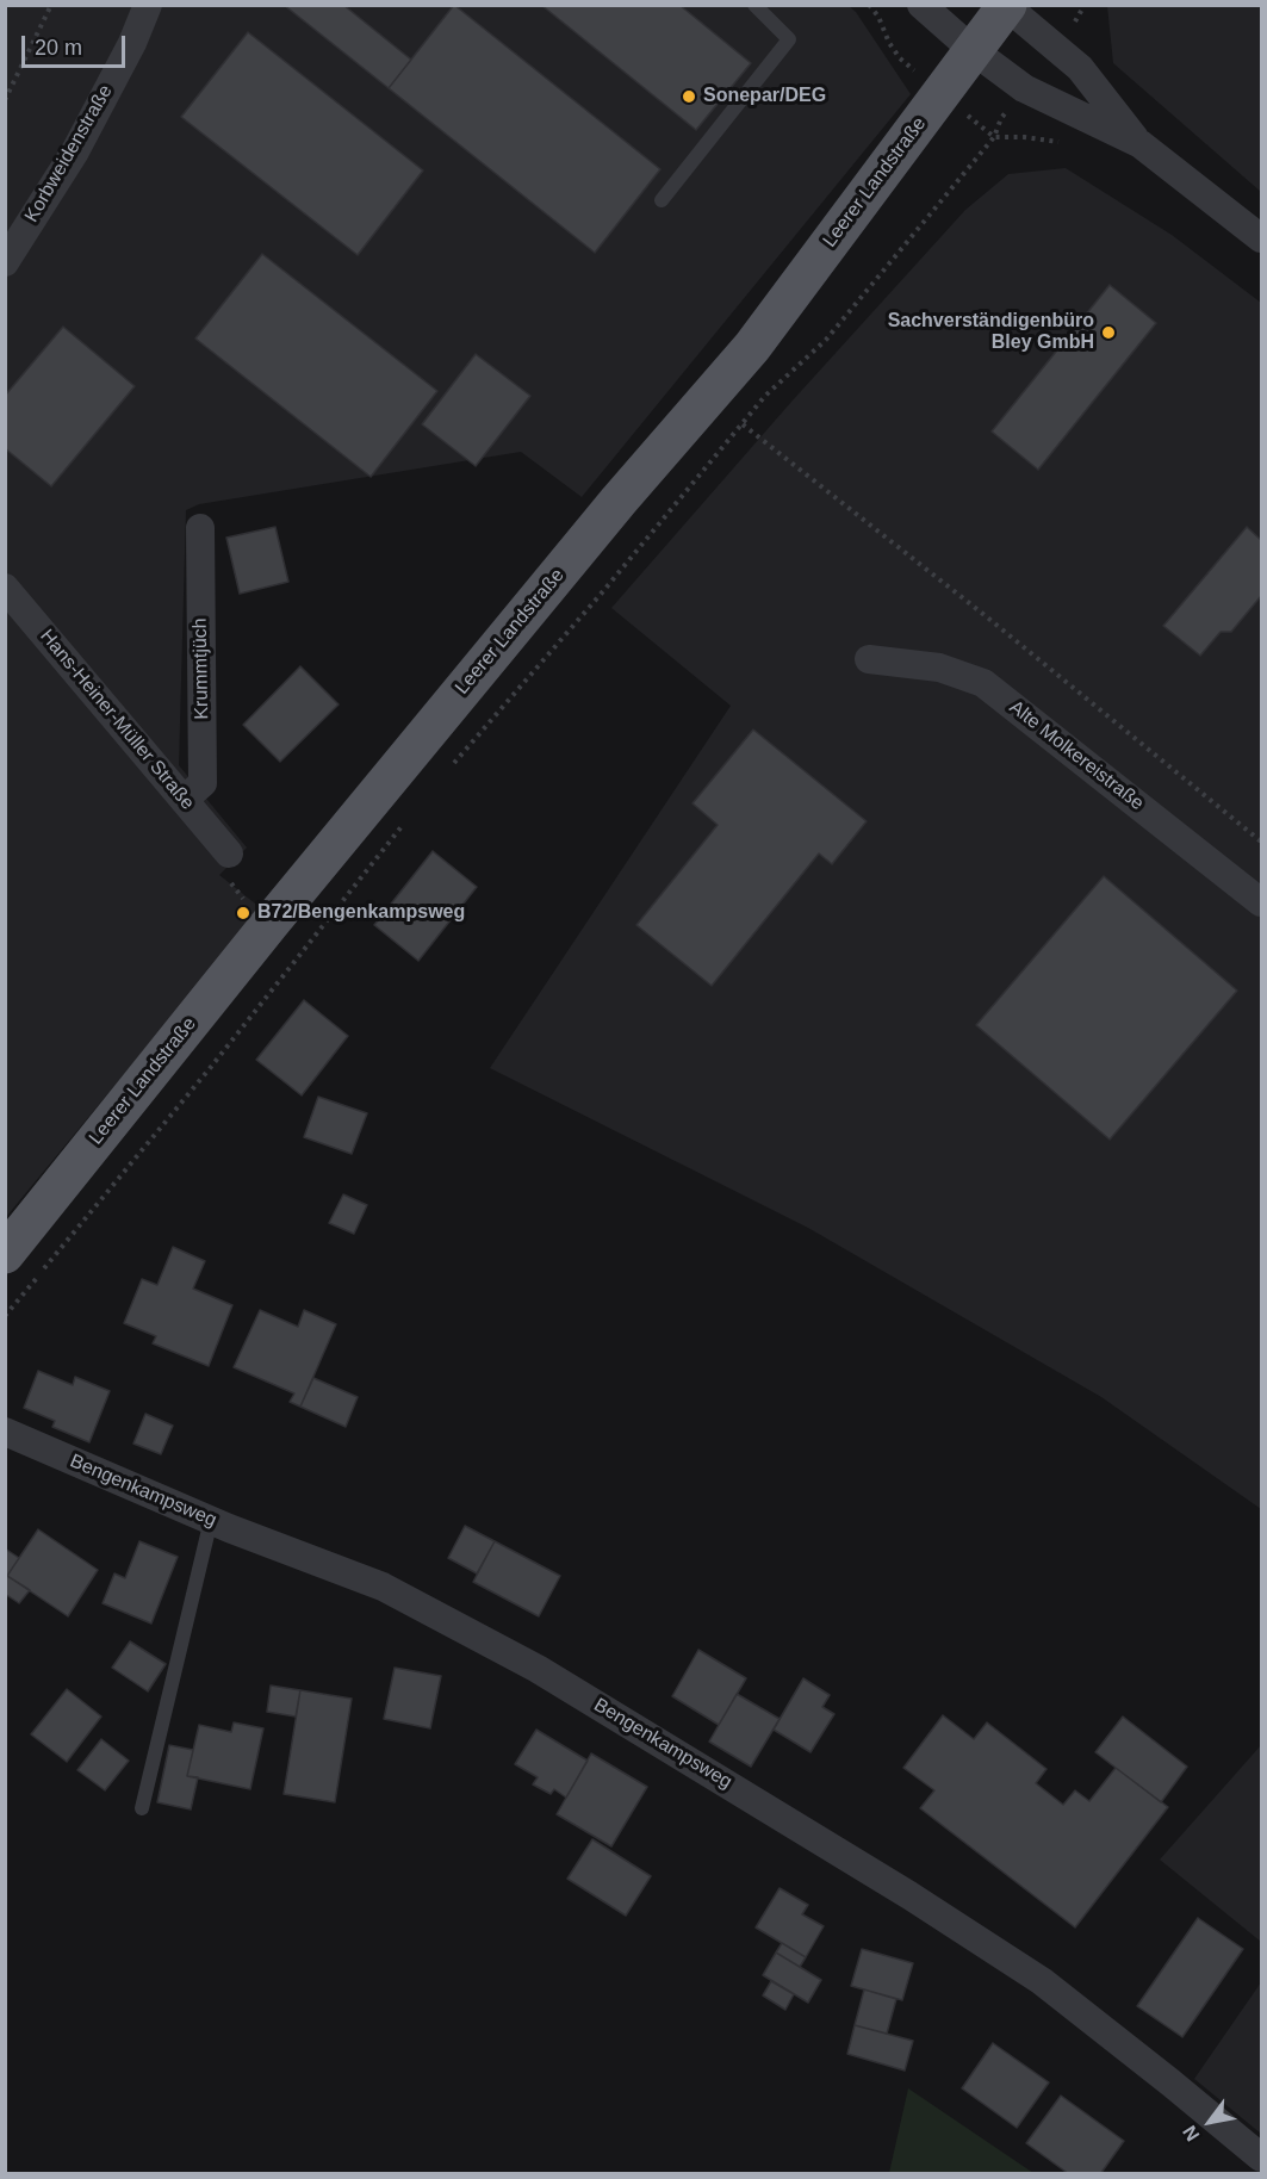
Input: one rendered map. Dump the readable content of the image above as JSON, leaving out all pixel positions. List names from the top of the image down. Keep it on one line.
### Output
{"streets":{"main road":["Leerer Landstraße"],"street":["Korbweidenstraße","Krummtjüch","Hans-Heiner-Müller Straße","Alte Molkereistraße","Bengenkampsweg"]},"crossings":[["Krummtjüch","Hans-Heiner-Müller Straße"]],"places":["Sonepar/DEG","Sachverständigenbüro Bley GmbH","B72/Bengenkampsweg"],"scale_bar":"20 m","north":"bottom left"}
